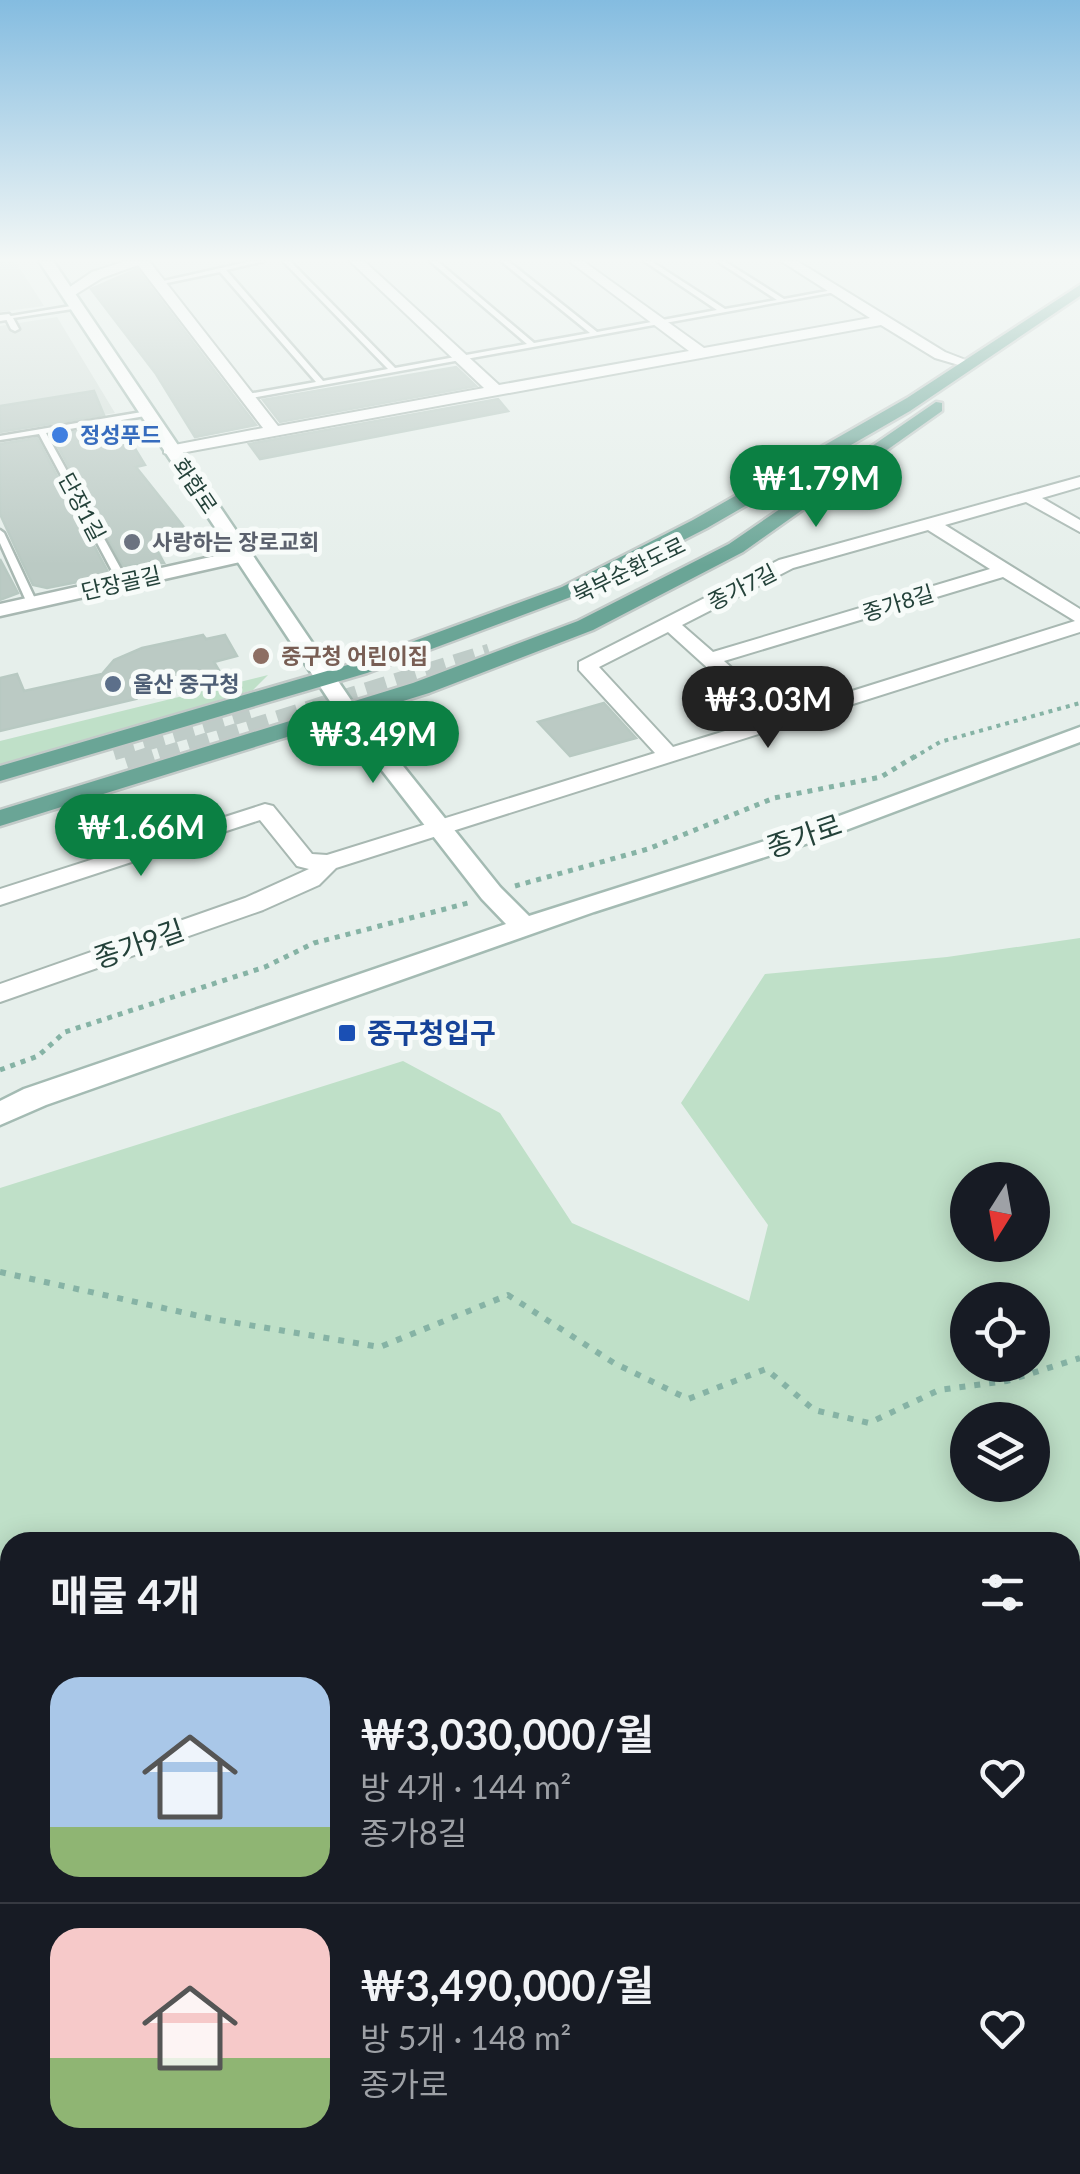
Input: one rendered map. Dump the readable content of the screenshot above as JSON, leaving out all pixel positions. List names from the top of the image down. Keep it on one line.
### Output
{"streets":{"main road":["화합로","북부순환도로","단장골길","종가로"],"street":["종가7길","종가8길","종가9길"],"lane":["단장1길"]},"crossings":[["화합로","단장골길"],["단장1길","단장골길"]],"places":{"other":["정성푸드","사랑하는 장로교회","중구청 어린이집","울산 중구청"],"transit":["중구청입구"]},"north":"bottom","page":{"price":["₩1.79M","₩3.03M","₩3.49M","₩1.66M"],"heading":"매물 4개","list":[{"name":"₩3,030,000/월","note":"방 4개 · 144 m² · 종가8길"},{"name":"₩3,490,000/월","note":"방 5개 · 148 m² · 종가로"}]}}
